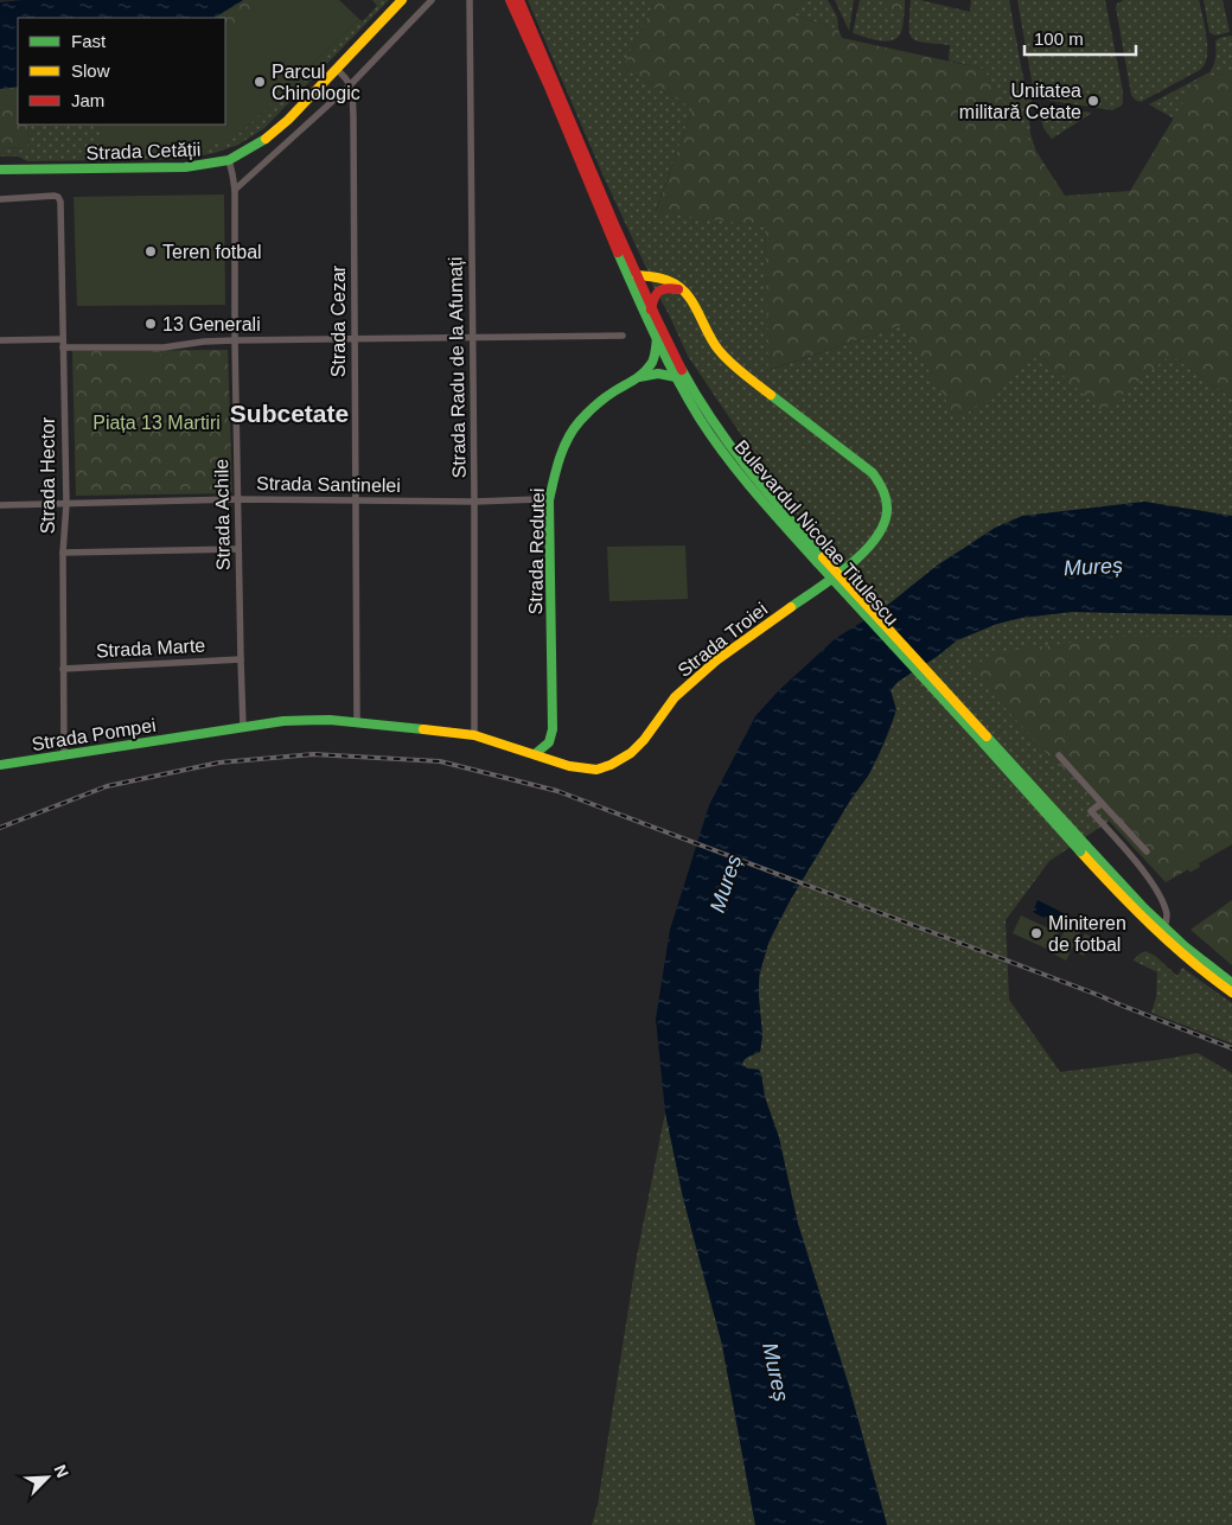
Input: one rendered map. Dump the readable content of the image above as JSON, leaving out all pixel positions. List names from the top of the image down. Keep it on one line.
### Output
{"streets":{"main road":["Strada Cetății","Bulevardul Nicolae Titulescu","Strada Redutei","Strada Troiei","Strada Pompei"],"street":["Strada Cezar","Strada Radu de la Afumați","Strada Hector","Strada Santinelei","Strada Achile","Strada Marte"]},"crossings":[["Strada Cetății","Strada Achile"],["Strada Cezar","Strada Santinelei"],["Strada Cezar","Strada Troiei"],["Strada Radu de la Afumați","Strada Santinelei"],["Strada Radu de la Afumați","Strada Troiei"],["Strada Hector","Strada Santinelei"],["Strada Hector","Strada Marte"],["Strada Hector","Strada Pompei"],["Strada Santinelei","Strada Achile"],["Strada Santinelei","Strada Redutei"],["Strada Achile","Strada Troiei"],["Strada Achile","Strada Marte"],["Strada Redutei","Strada Troiei"],["Strada Troiei","Strada Pompei"]],"districts":["Subcetate"],"water":["Mureș"],"parks":["Piața 13 Martiri"],"places":["Parcul Chinologic","Unitatea militară Cetate","Teren fotbal","13 Generali","Miniteren de fotbal"],"legend":["Fast","Slow","Jam"],"scale_bar":"100 m","north":"top right"}
